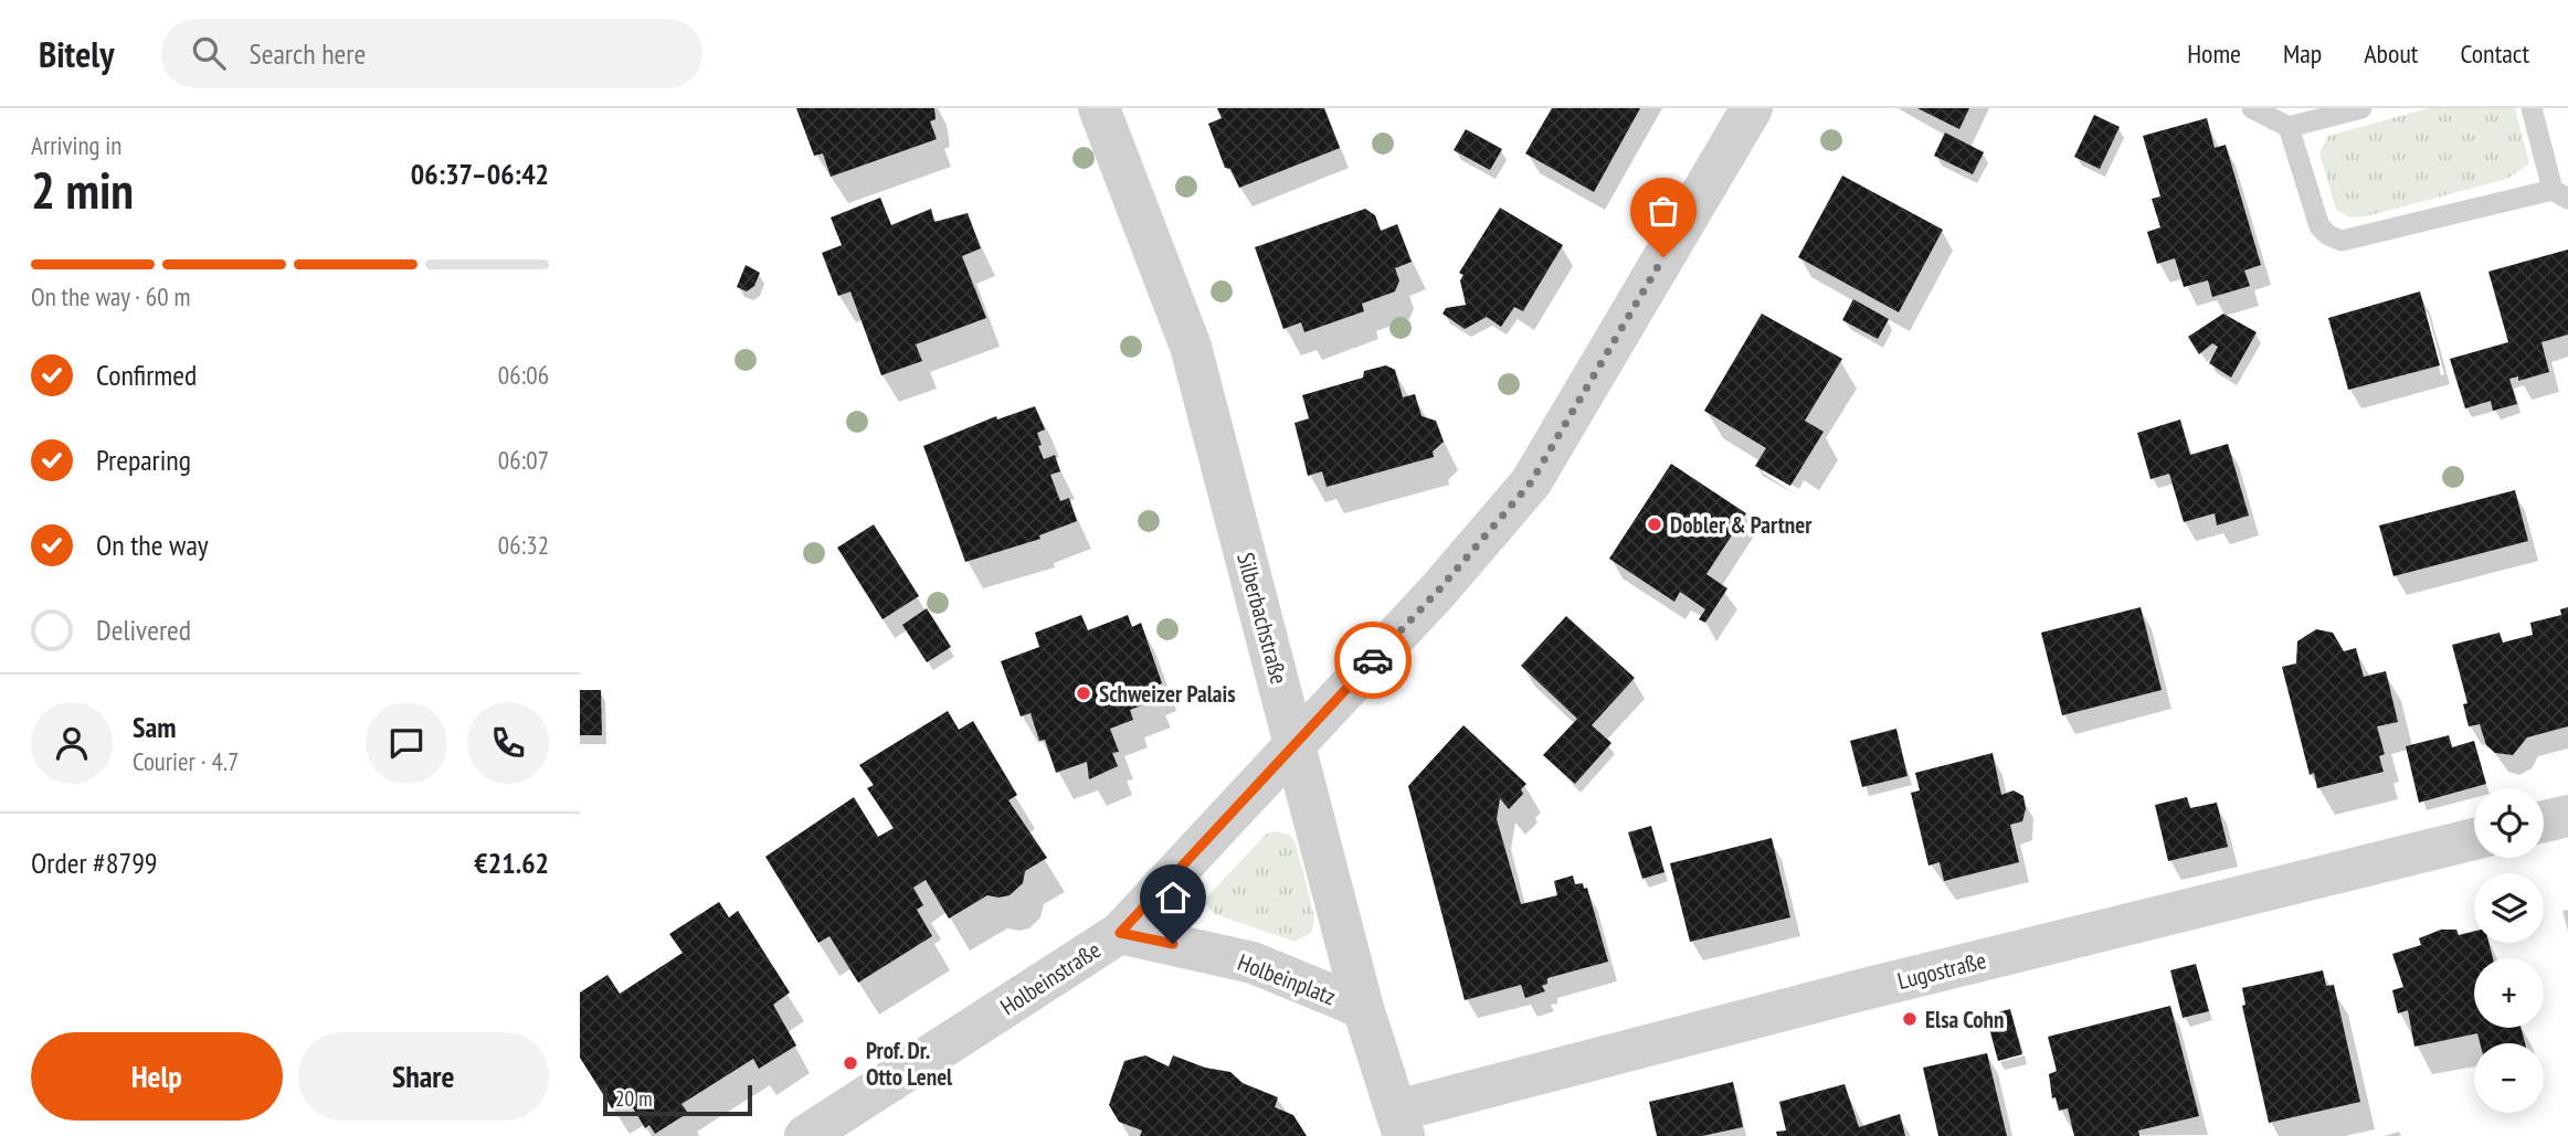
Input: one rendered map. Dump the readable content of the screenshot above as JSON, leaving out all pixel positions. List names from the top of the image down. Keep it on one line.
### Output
{"streets":{"street":["Silberbachstraße","Lugostraße","Holbeinstraße","Holbeinplatz"]},"crossings":[["Silberbachstraße","Lugostraße"],["Silberbachstraße","Holbeinstraße"],["Silberbachstraße","Holbeinplatz"],["Holbeinstraße","Holbeinplatz"]],"places":["Dobler & Partner","Schweizer Palais","Elsa Cohn","Prof. Dr. Otto Lenel"],"scale_bar":"20 m","page":{"header":"Bitely","search":"Search here","nav":["Home","Map","About","Contact"],"heading":["2 min","Arriving in","06:37–06:42"],"panel":["Sam","Courier · 4.7","Order #8799","€21.62"],"bar":"On the way · 60 m","list":[["Confirmed","06:06"],["Preparing","06:07"],["On the way","06:32"],"Delivered"],"map_buttons":["+","−"],"buttons":["Help","Share"],"scale":"20 m"}}
